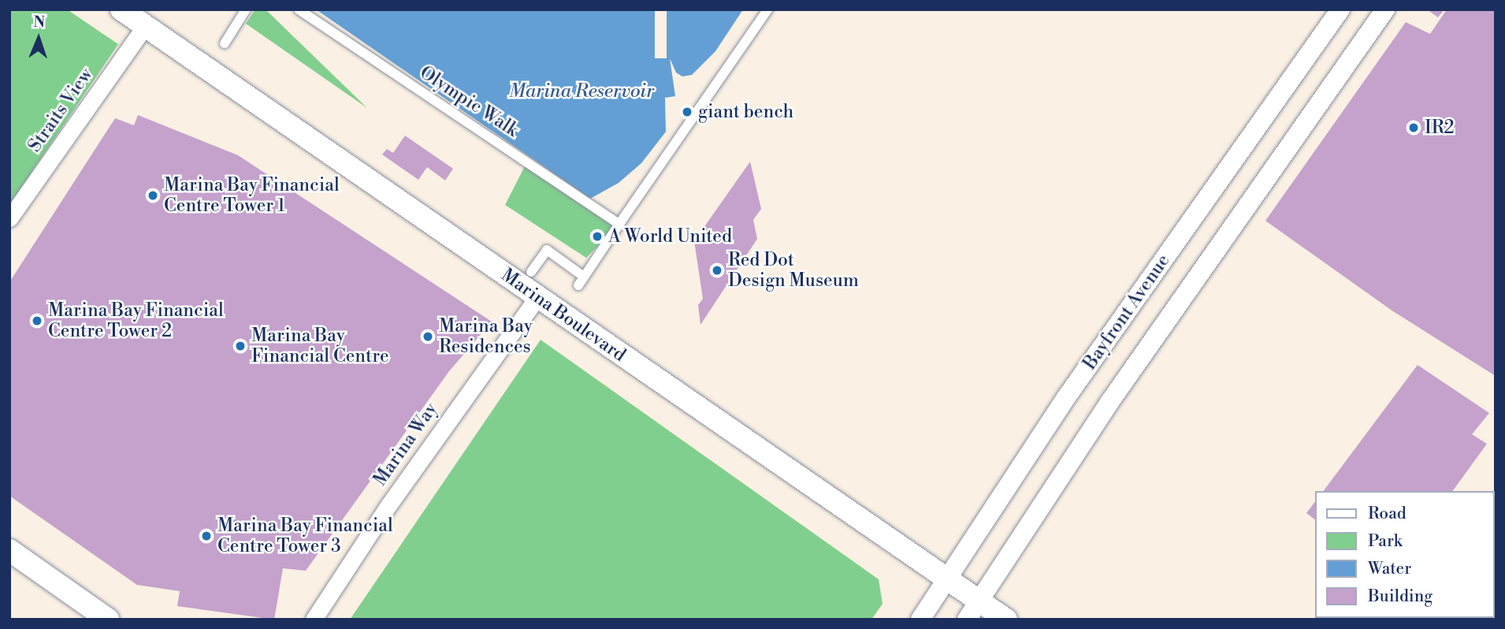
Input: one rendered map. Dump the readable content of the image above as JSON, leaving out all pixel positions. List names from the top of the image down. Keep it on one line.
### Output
{"streets":{"main road":["Bayfront Avenue","Marina Boulevard"],"street":["Olympic Walk","Straits View","Marina Way"]},"crossings":[["Straits View","Marina Boulevard"],["Bayfront Avenue","Marina Boulevard"],["Marina Boulevard","Marina Way"]],"water":["Marina Reservoir"],"places":["giant bench","IR2","Marina Bay Financial Centre Tower 1","A World United","Red Dot Design Museum","Marina Bay Financial Centre Tower 2","Marina Bay Residences","Marina Bay Financial Centre","Marina Bay Financial Centre Tower 3"],"legend":["Road","Park","Water","Building"],"north":"top"}
